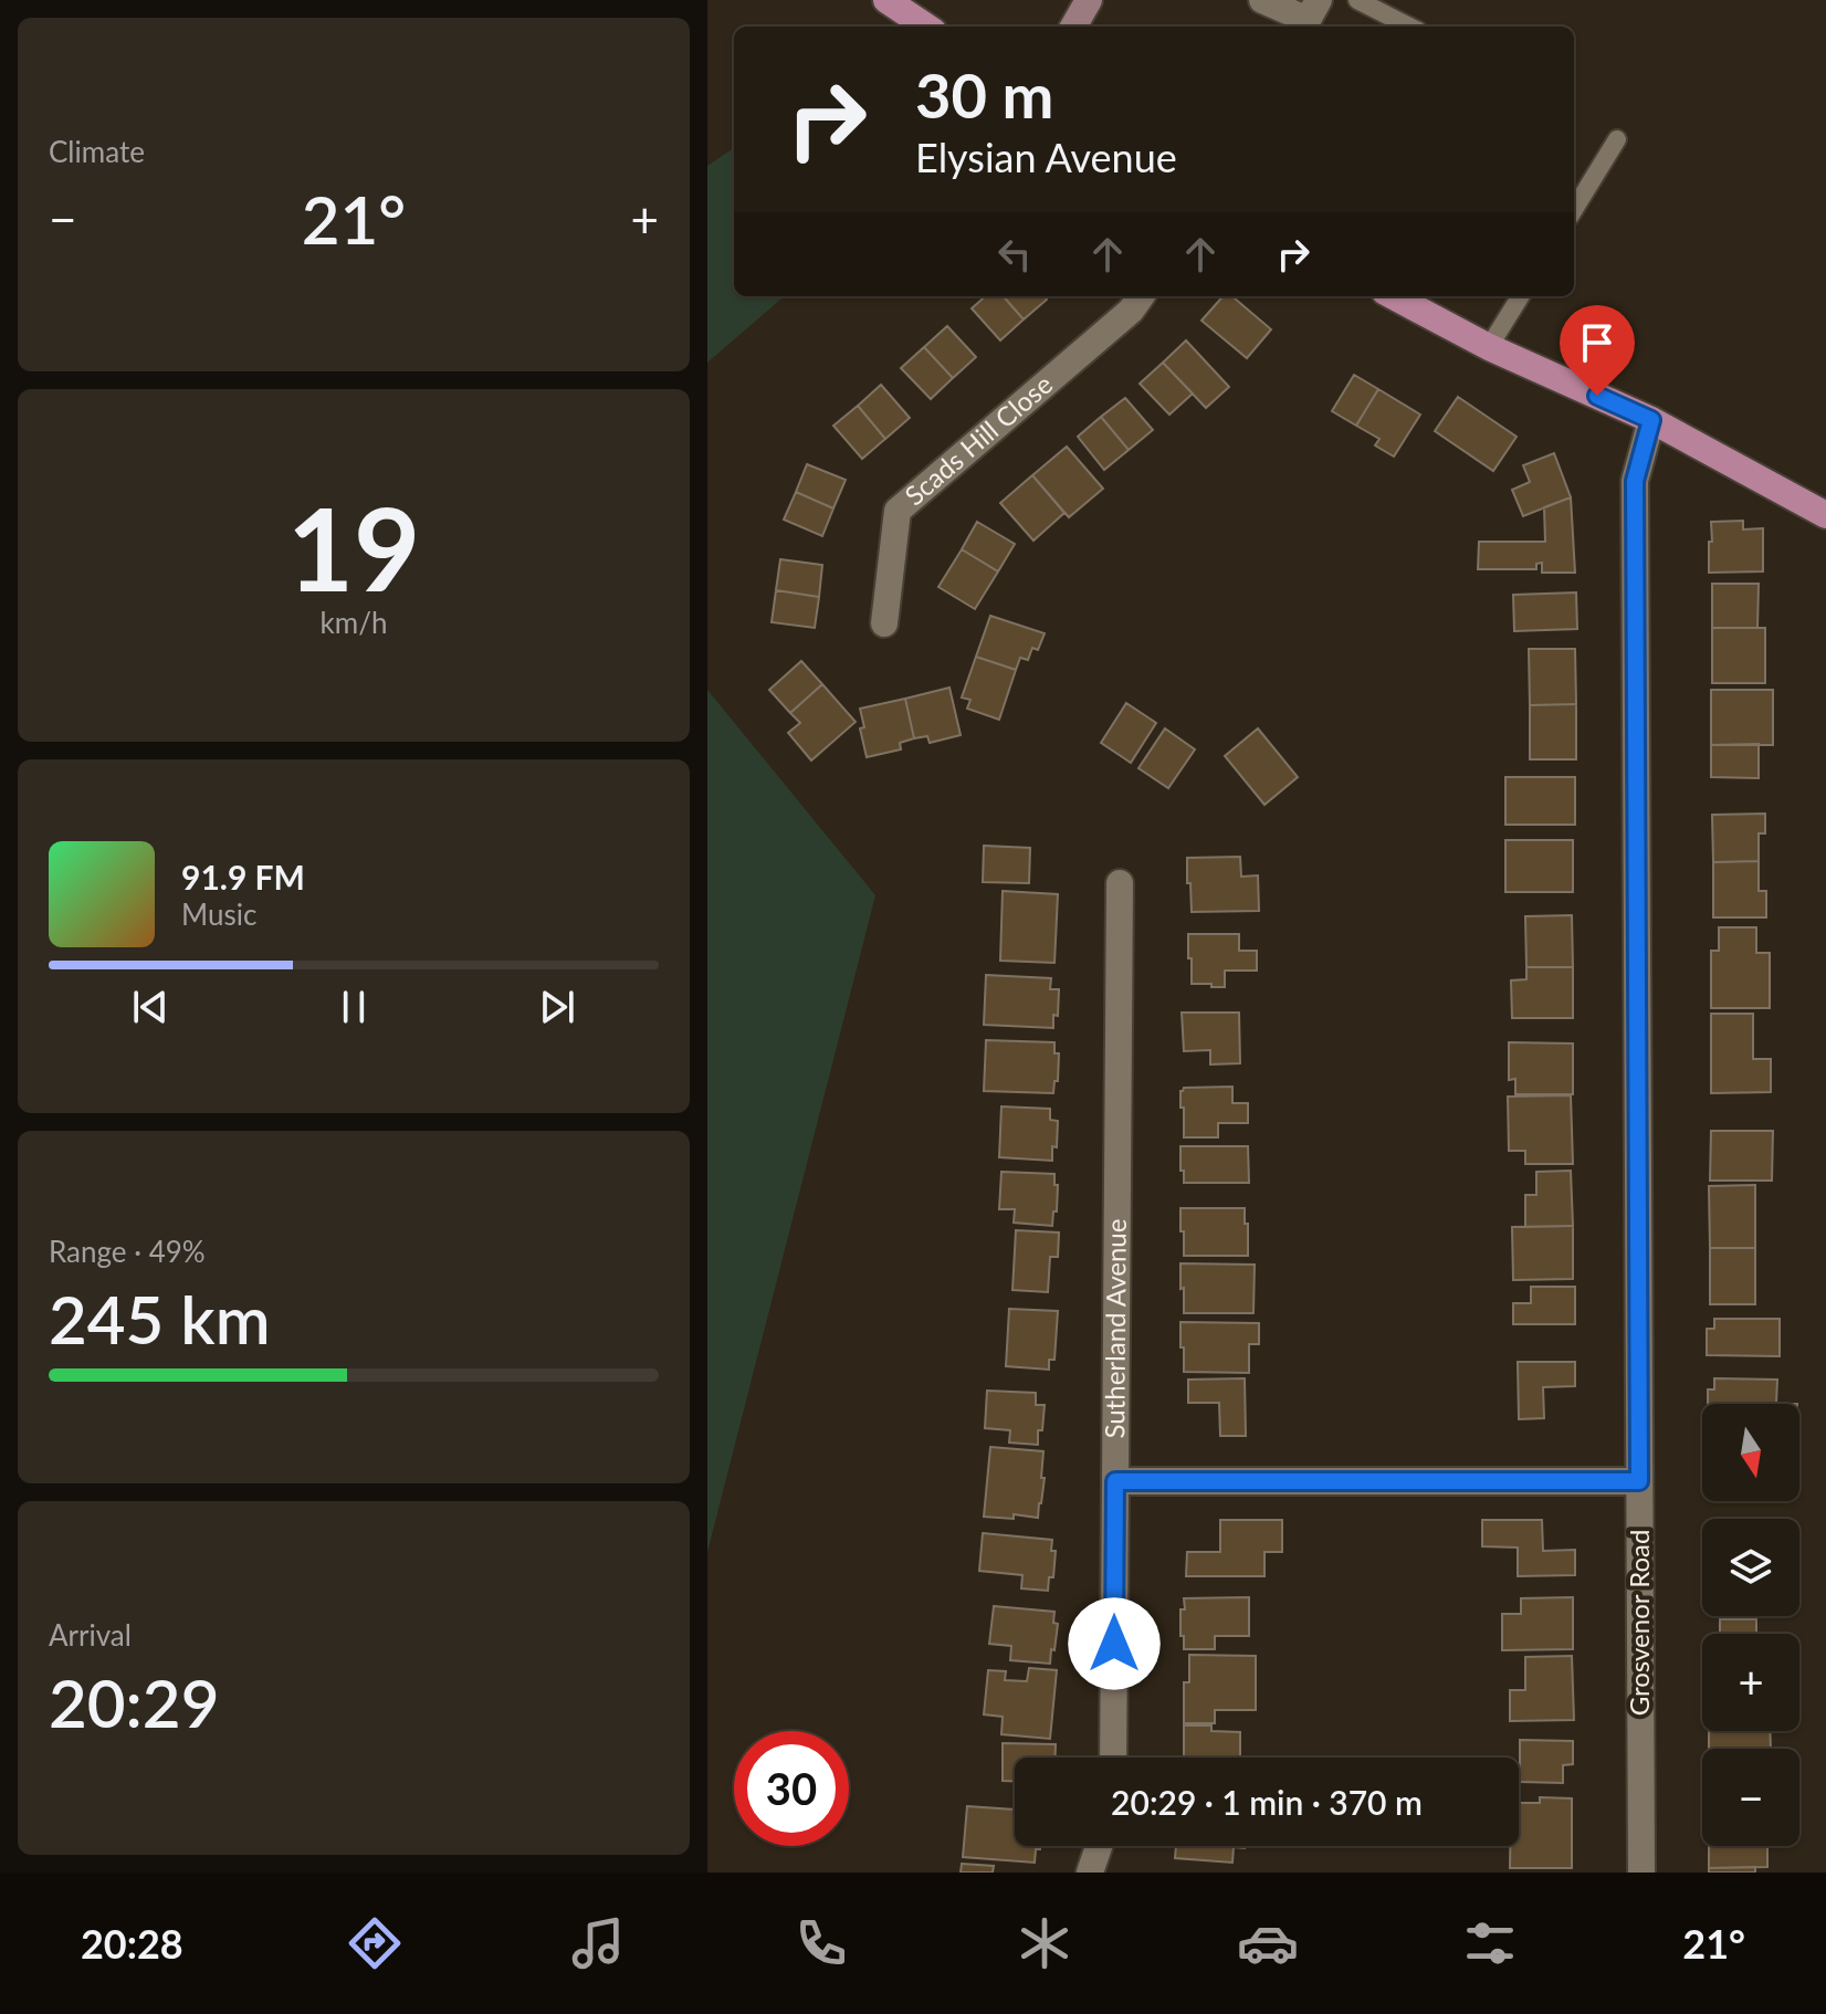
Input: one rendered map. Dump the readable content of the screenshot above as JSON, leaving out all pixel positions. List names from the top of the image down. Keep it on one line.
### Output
{"streets":{"street":["Scads Hill Close","Sutherland Avenue","Grosvenor Road"]},"north":"bottom","page":{"tile":["Climate",["19","km/h"],["Range · 49%","245 km"],["Arrival","20:29"]],"turn":["30 m","Elysian Avenue"],"heat":["−","21°","+"],"song":["91.9 FM","Music"],"map_buttons":["+","−"],"limit":"30","trip":"20:29 · 1 min · 370 m","tabs":["20:28","21°"]}}
